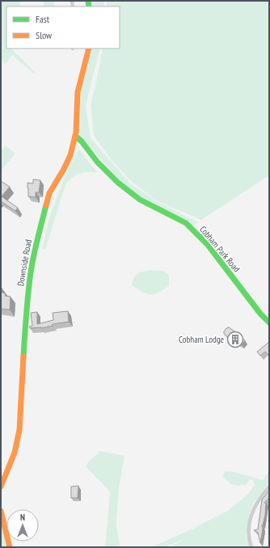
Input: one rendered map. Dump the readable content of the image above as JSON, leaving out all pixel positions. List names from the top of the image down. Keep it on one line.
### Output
{"streets":{"street":["Cobham Park Road","Downside Road"]},"crossings":[["Cobham Park Road","Downside Road"]],"places":{"building":["Cobham Lodge"]},"legend":["Fast","Slow"],"north":"top"}
